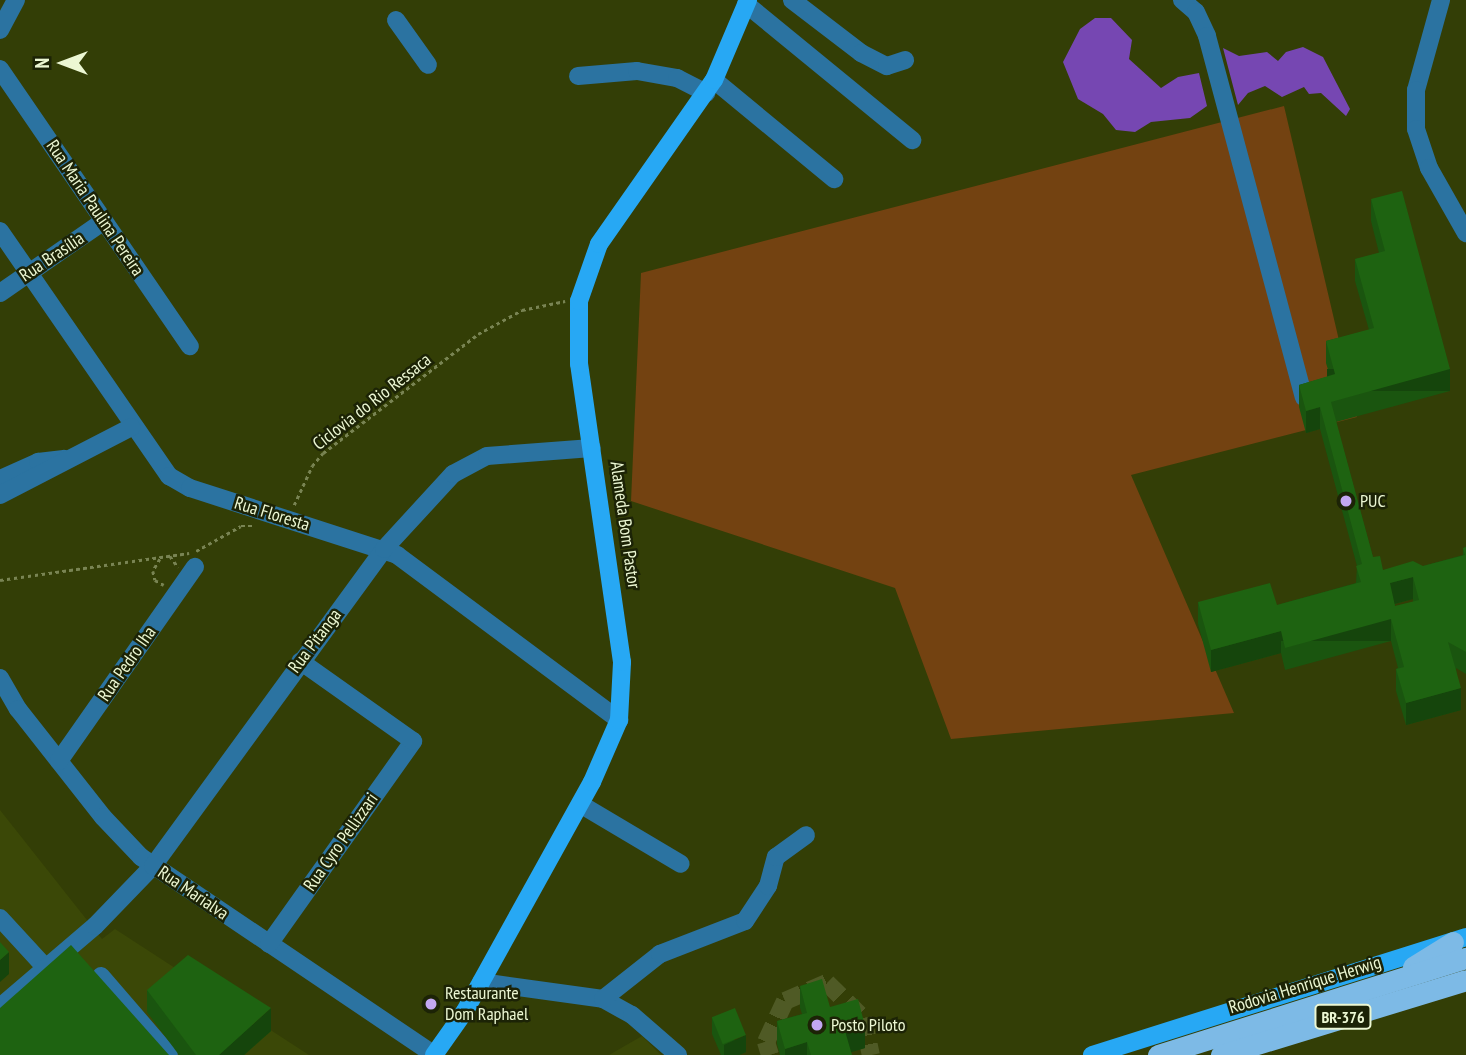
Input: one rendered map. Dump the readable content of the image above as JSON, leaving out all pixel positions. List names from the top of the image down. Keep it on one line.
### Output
{"streets":{"highway":["Rodovia Henrique Herwig","BR-376"],"main road":["Alameda Bom Pastor"],"street":["Rua Maria Paulina Pereira","Rua Brasília","Rua Floresta","Rua Pitanga","Rua Pedro Iha","Rua Cyro Pellizzari","Rua Marialva"],"path":["Ciclovia do Rio Ressaca"]},"crossings":[["Rua Maria Paulina Pereira","Rua Brasília"],["Rua Brasília","Rua Floresta"],["Ciclovia do Rio Ressaca","Rua Floresta"],["Ciclovia do Rio Ressaca","Alameda Bom Pastor"],["Rua Floresta","Alameda Bom Pastor"],["Rua Floresta","Rua Pitanga"],["Alameda Bom Pastor","Rua Pitanga"],["Alameda Bom Pastor","Rua Marialva"],["Rua Pitanga","Rua Cyro Pellizzari"],["Rua Pitanga","Rua Marialva"],["Rua Pedro Iha","Rua Marialva"],["Rua Cyro Pellizzari","Rua Marialva"],["Rodovia Henrique Herwig","BR-376"]],"places":["PUC","Restaurante Dom Raphael","Posto Piloto"],"north":"left"}
